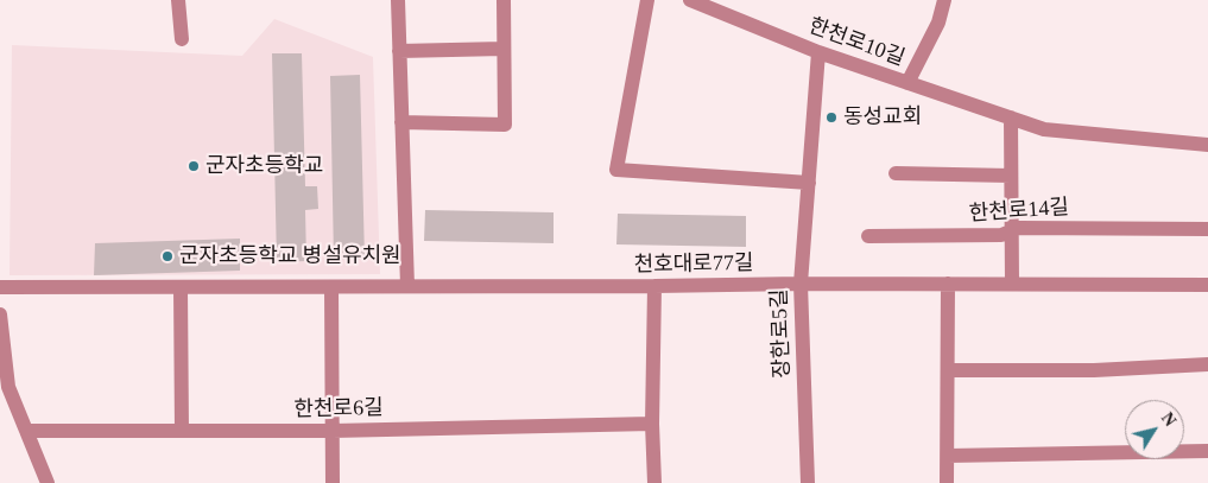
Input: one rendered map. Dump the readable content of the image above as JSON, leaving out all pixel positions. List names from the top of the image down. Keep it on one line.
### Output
{"streets":{"street":["한천로10길","한천로14길","천호대로77길","장한로5길","한천로6길"]},"crossings":[["한천로10길","장한로5길"],["천호대로77길","장한로5길"]],"places":["동성교회","군자초등학교","군자초등학교 병설유치원"],"north":"top right"}
